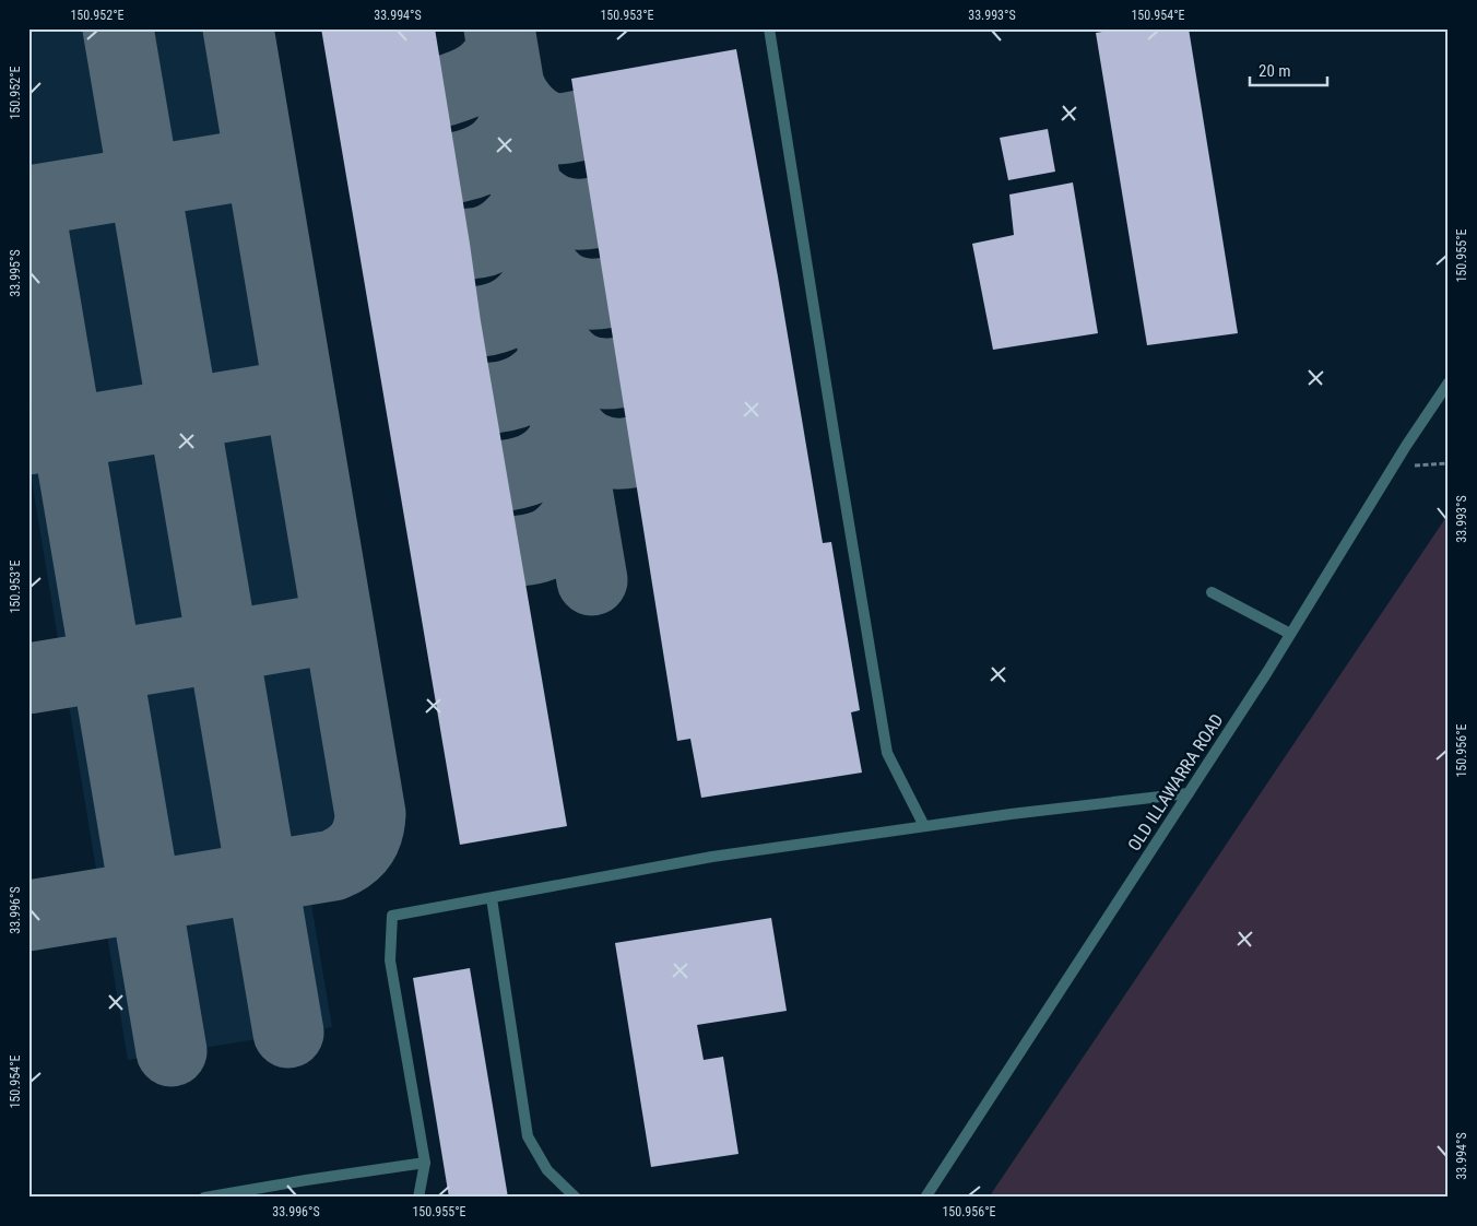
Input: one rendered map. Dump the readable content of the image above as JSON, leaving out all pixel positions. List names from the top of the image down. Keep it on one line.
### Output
{"streets":{"street":["OLD ILLAWARRA ROAD"]},"scale_bar":"20 m","coordinates":["150.952°E","33.994°S","150.953°E","33.993°S","150.954°E","150.955°E","33.995°S","150.956°E","33.996°S"]}
